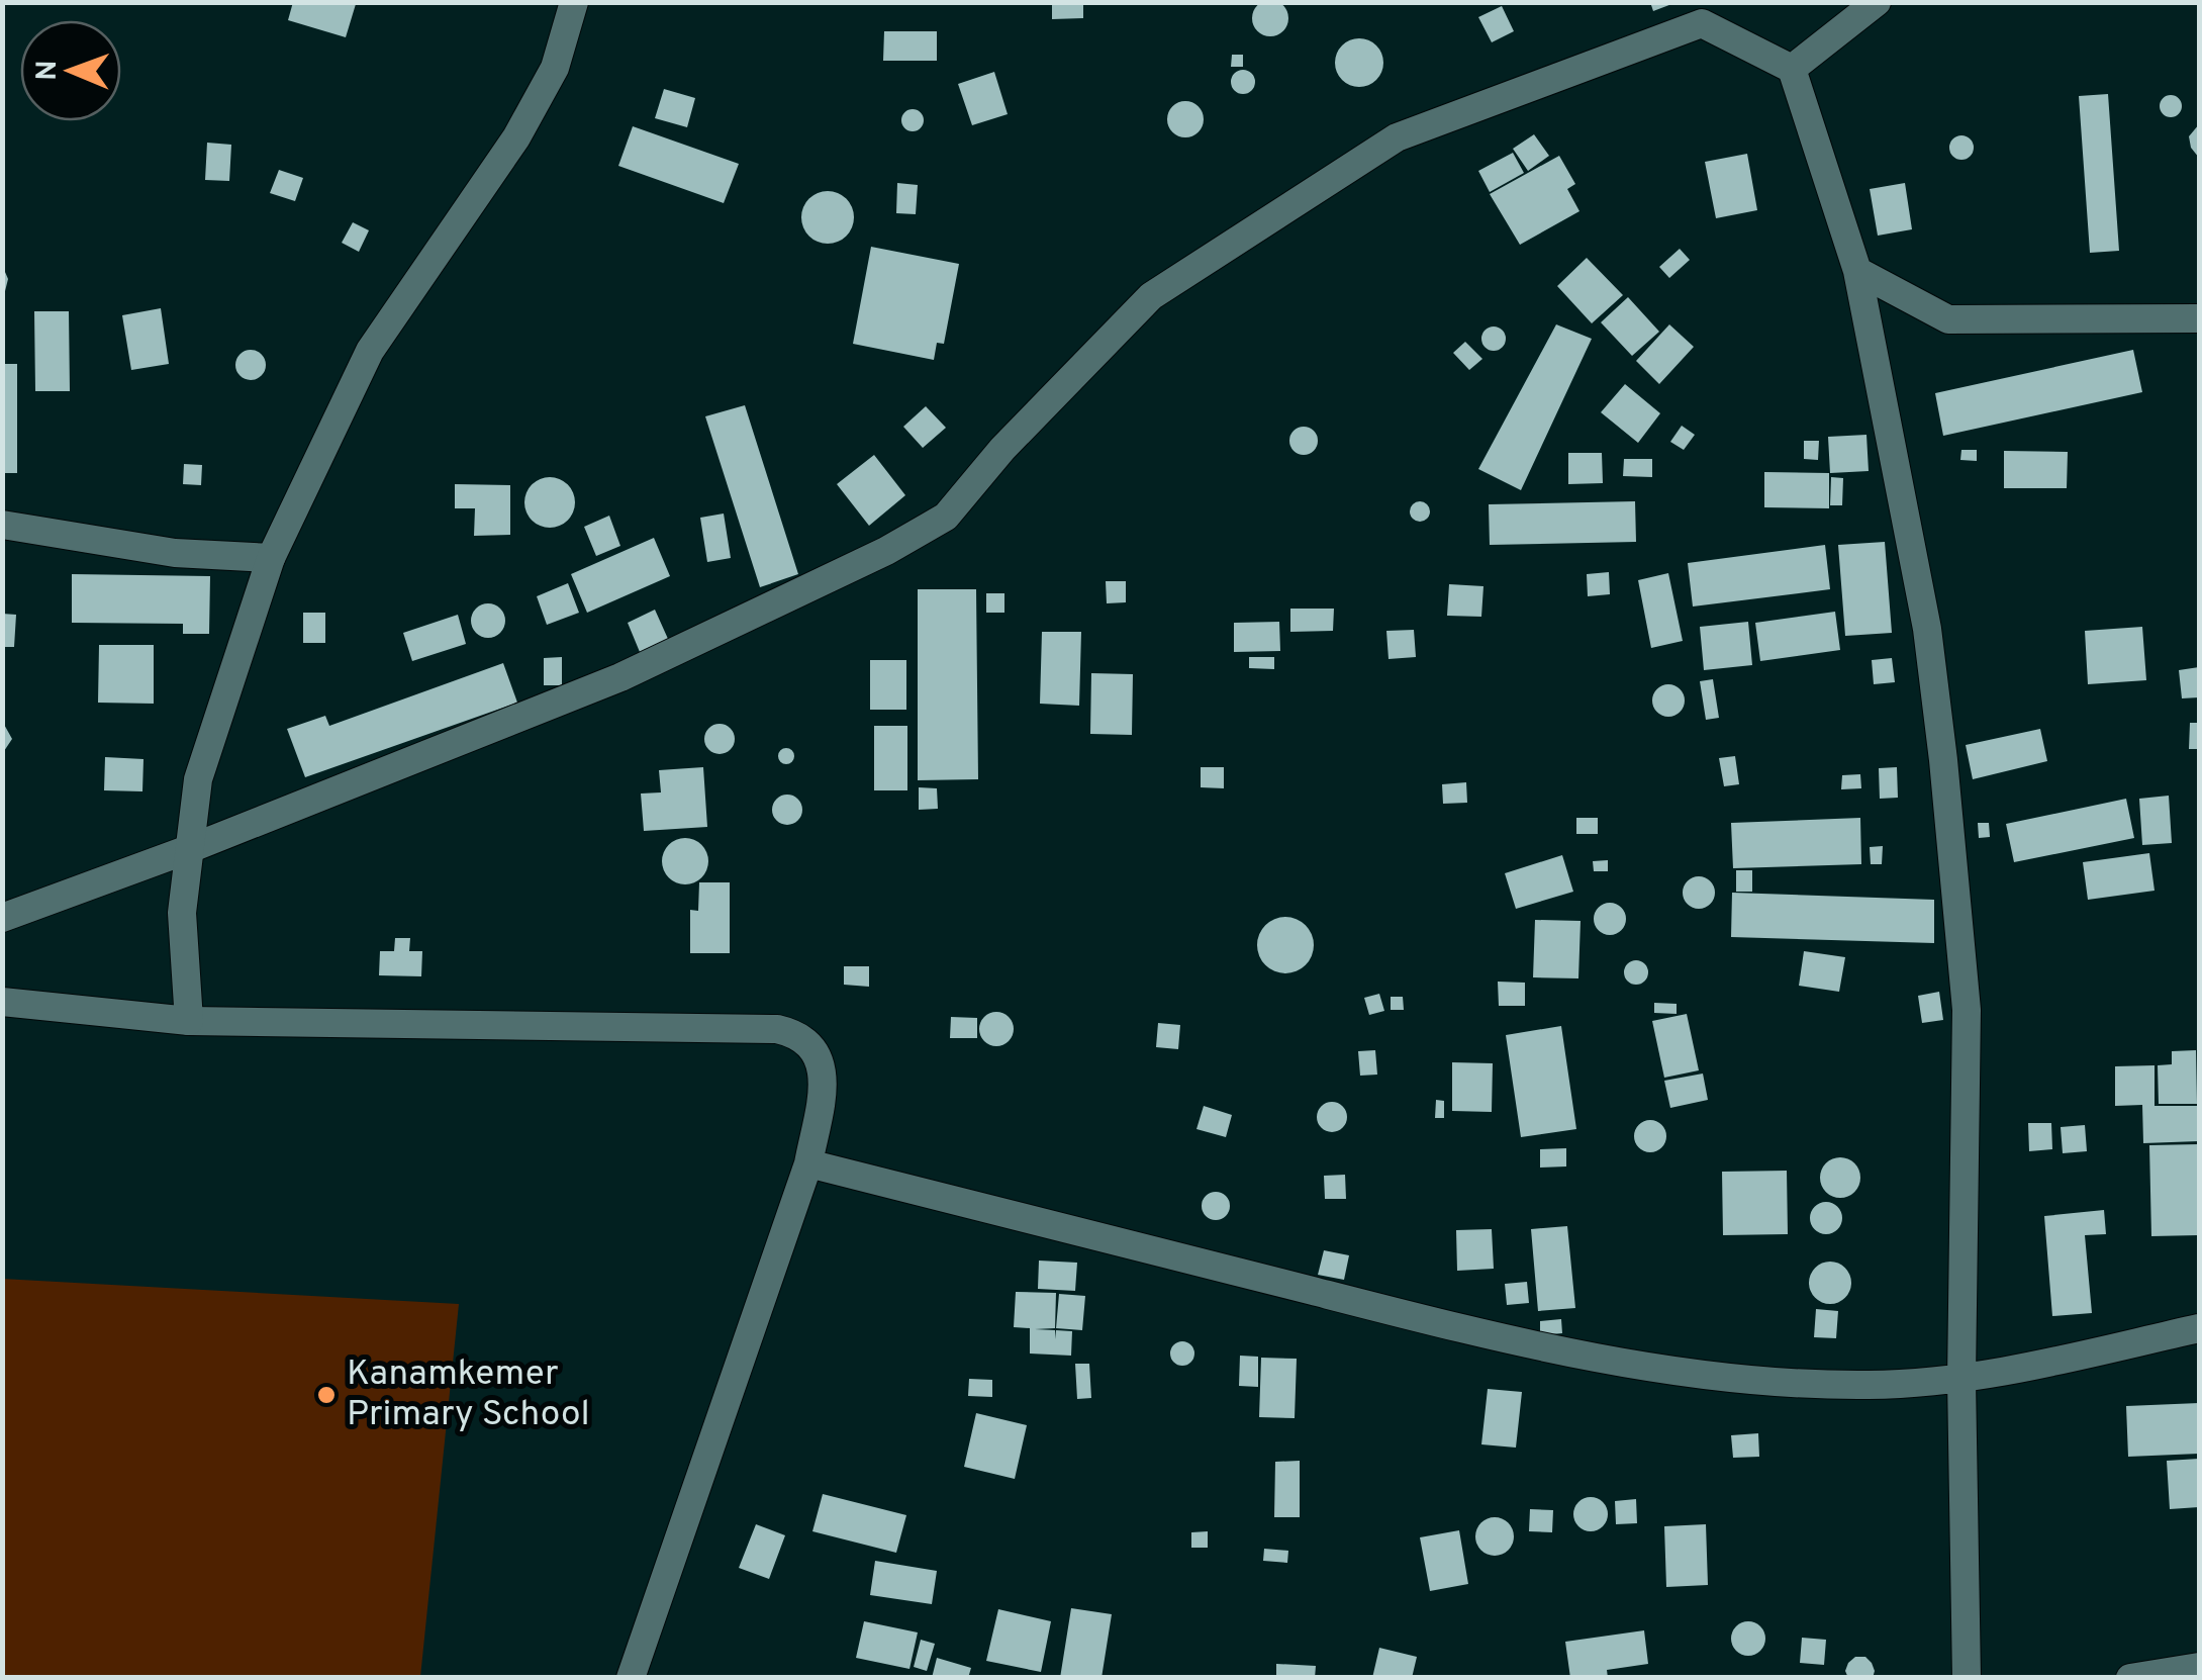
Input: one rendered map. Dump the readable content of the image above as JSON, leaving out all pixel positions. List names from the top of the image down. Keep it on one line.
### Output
{"places":["Kanamkemer Primary School"],"north":"left"}
